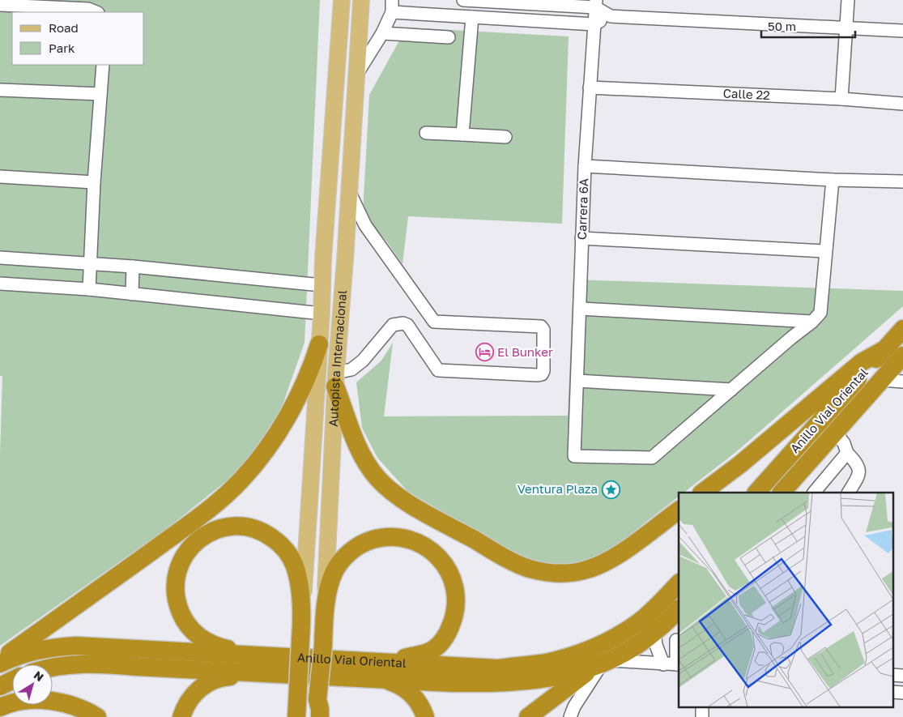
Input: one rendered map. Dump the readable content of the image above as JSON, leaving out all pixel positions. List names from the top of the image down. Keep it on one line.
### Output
{"streets":{"highway":["Autopista Internacional","Anillo Vial Oriental"],"street":["Calle 22","Carrera 6A"]},"crossings":[["Calle 22","Carrera 6A"]],"places":{"hotel":["El Bunker"],"place":["Ventura Plaza"]},"legend":["Road","Park"],"scale_bar":"50 m","north":"top right"}
